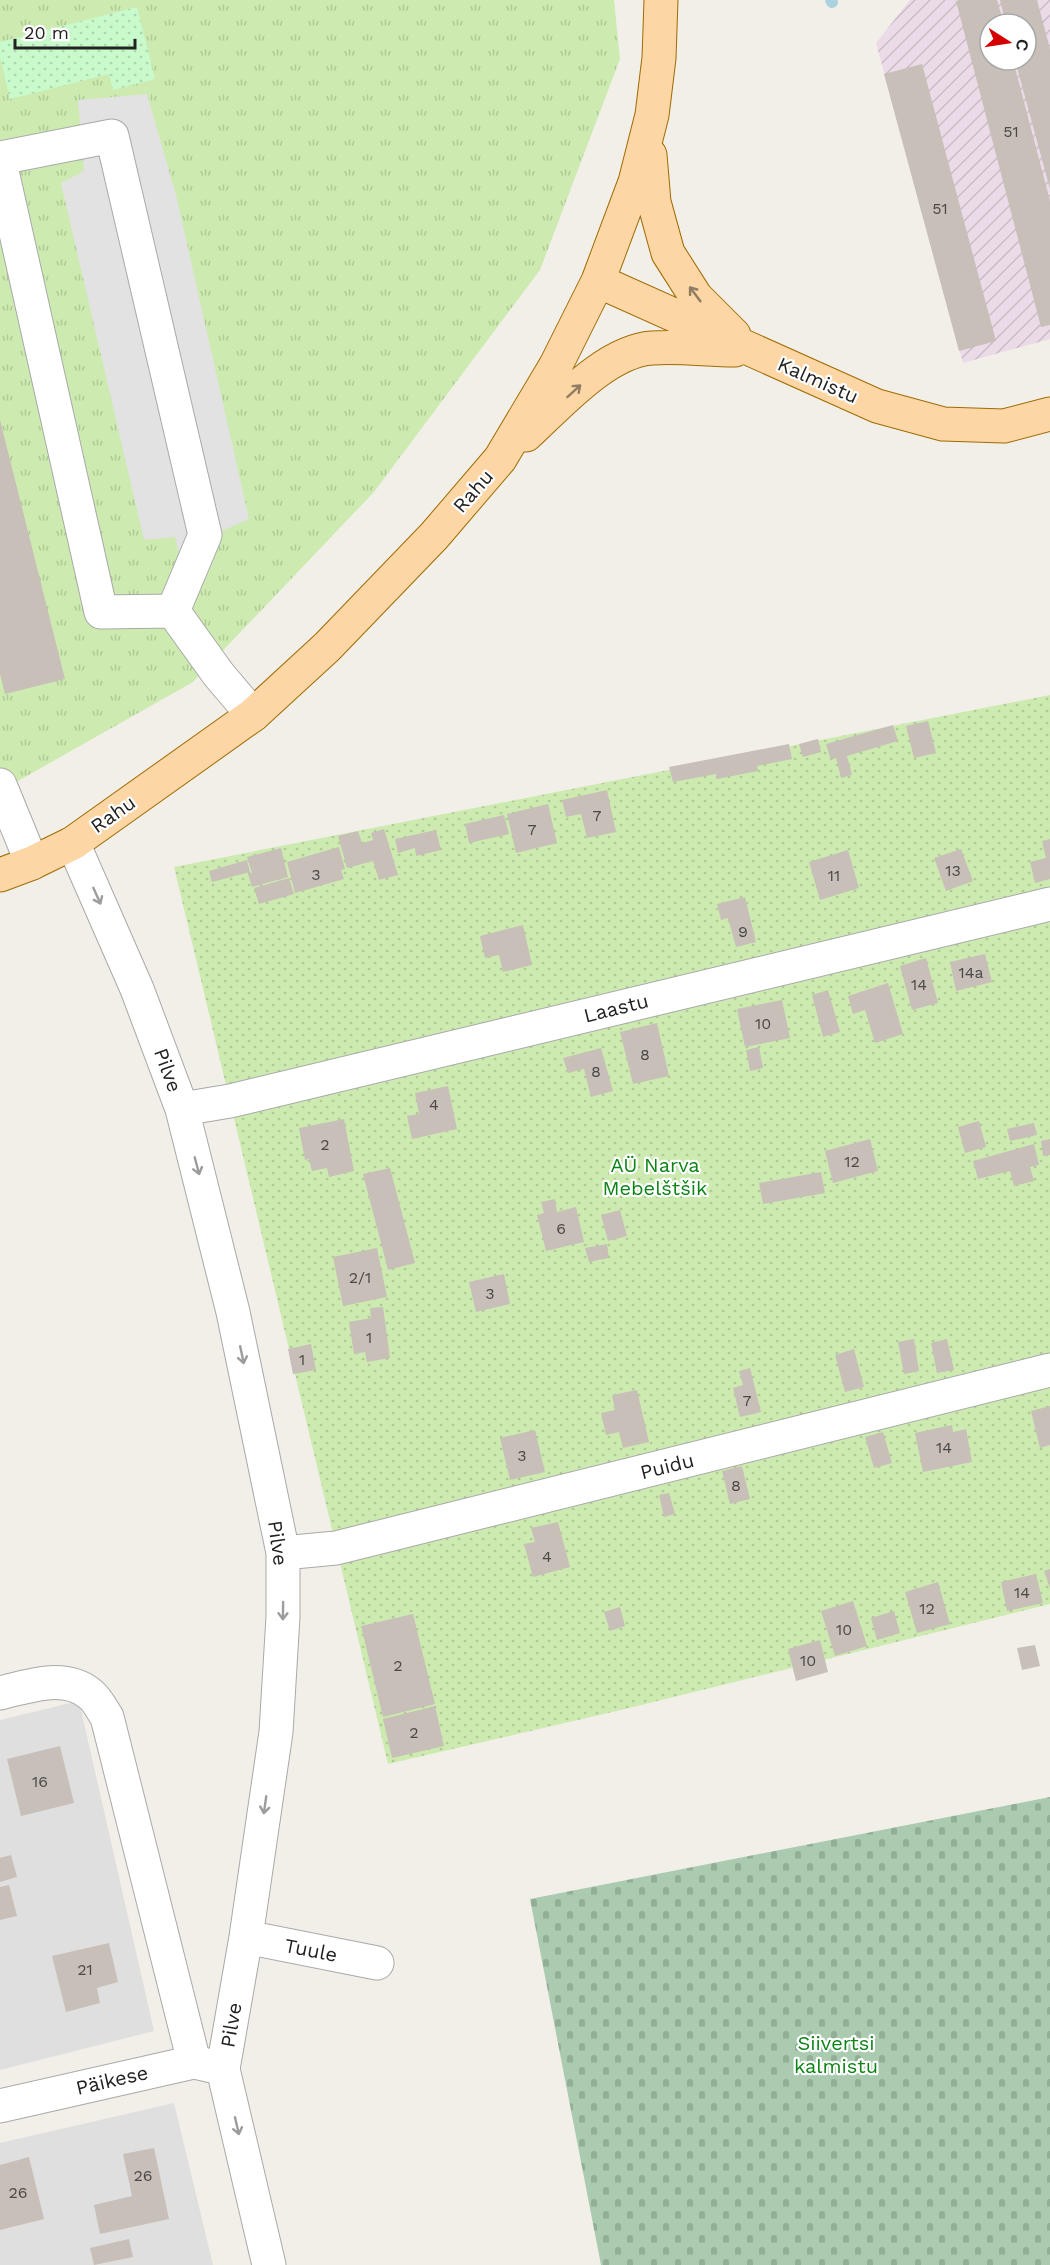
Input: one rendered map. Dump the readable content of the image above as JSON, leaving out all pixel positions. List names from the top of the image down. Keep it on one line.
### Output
{"streets":{"main road":["Kalmistu","Rahu"],"street":["Laastu","Pilve","Puidu","Tuule","Päikese"]},"crossings":[["Kalmistu","Rahu"],["Rahu","Pilve"],["Laastu","Pilve"],["Pilve","Puidu"],["Pilve","Tuule"],["Pilve","Päikese"]],"one_way":["Pilve"],"parks":["AÜ Narva Mebelštšik","Siivertsi kalmistu"],"house_numbers":["51","51","7","7","13","3","11","9","14a","14","10","8","8","4","2","12","6","2/1","3","1","1","7","14","3","8","4","14","12","10","10","2","2","16","21","26","26"],"scale_bar":"20 m","north":"right"}
